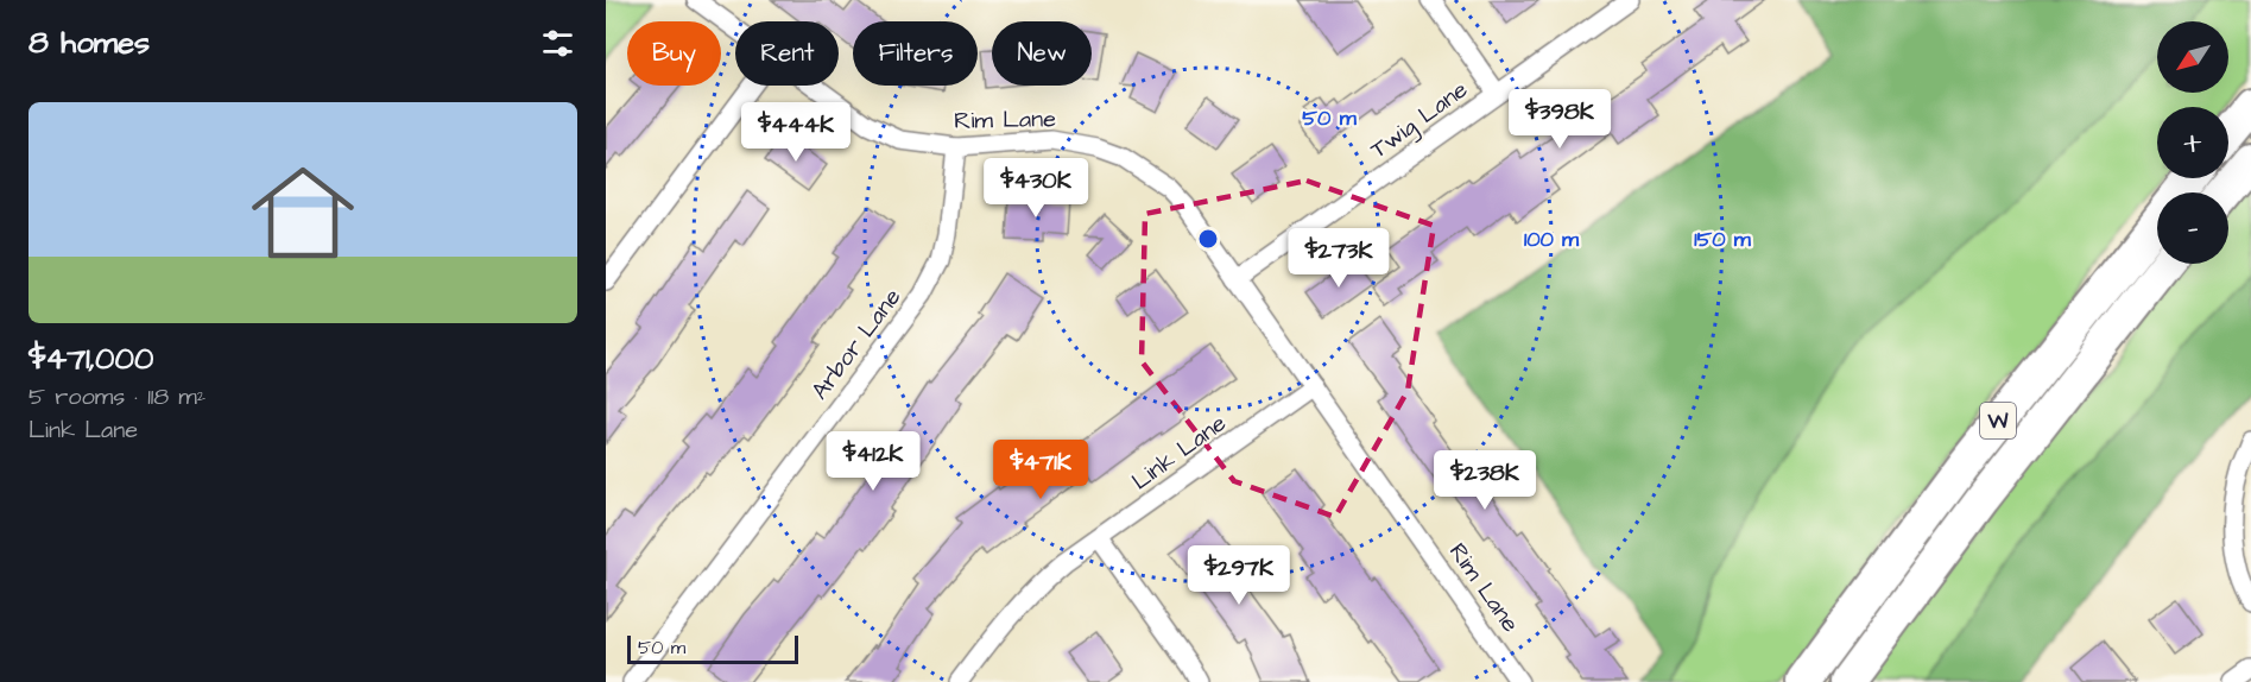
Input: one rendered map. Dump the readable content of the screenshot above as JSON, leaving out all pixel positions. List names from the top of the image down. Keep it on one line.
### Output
{"streets":{"highway":["W"],"street":["Rim Lane","Twig Lane","Arbor Lane","Link Lane"]},"crossings":[["Rim Lane","Twig Lane"],["Rim Lane","Arbor Lane"],["Rim Lane","Link Lane"]],"scale_bar":"50 m","north":"bottom left","page":{"heading":"8 homes","map_buttons":["+","−"],"chip":["Buy","Rent","Filters","New"],"list":[{"name":"$471,000","note":"5 rooms · 118 m² · Link Lane"}],"price":["$398K","$444K","$430K","$273K","$412K","$471K","$238K","$297K"],"scale":"50 m"},"rings":["50 m","100 m","150 m"]}
